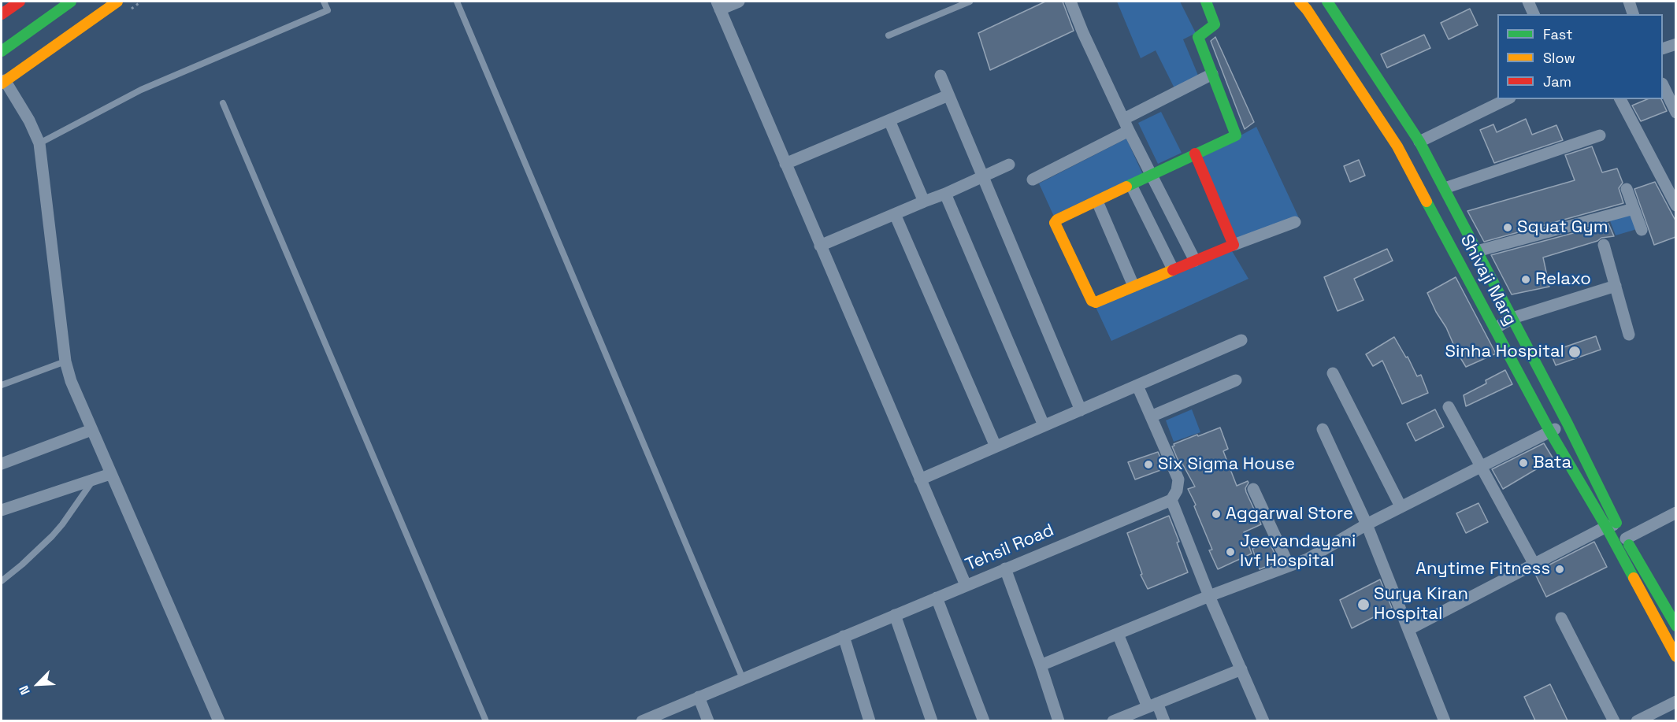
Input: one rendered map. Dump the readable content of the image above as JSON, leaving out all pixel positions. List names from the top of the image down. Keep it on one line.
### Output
{"streets":{"main road":["Shivaji Marg"],"street":["Tehsil Road"]},"places":["Squat Gym","Relaxo","Sinha Hospital","Bata","Six Sigma House","Aggarwal Store","Jeevandayani Ivf Hospital","Anytime Fitness","Surya Kiran Hospital"],"legend":["Fast","Slow","Jam"],"north":"bottom left"}
